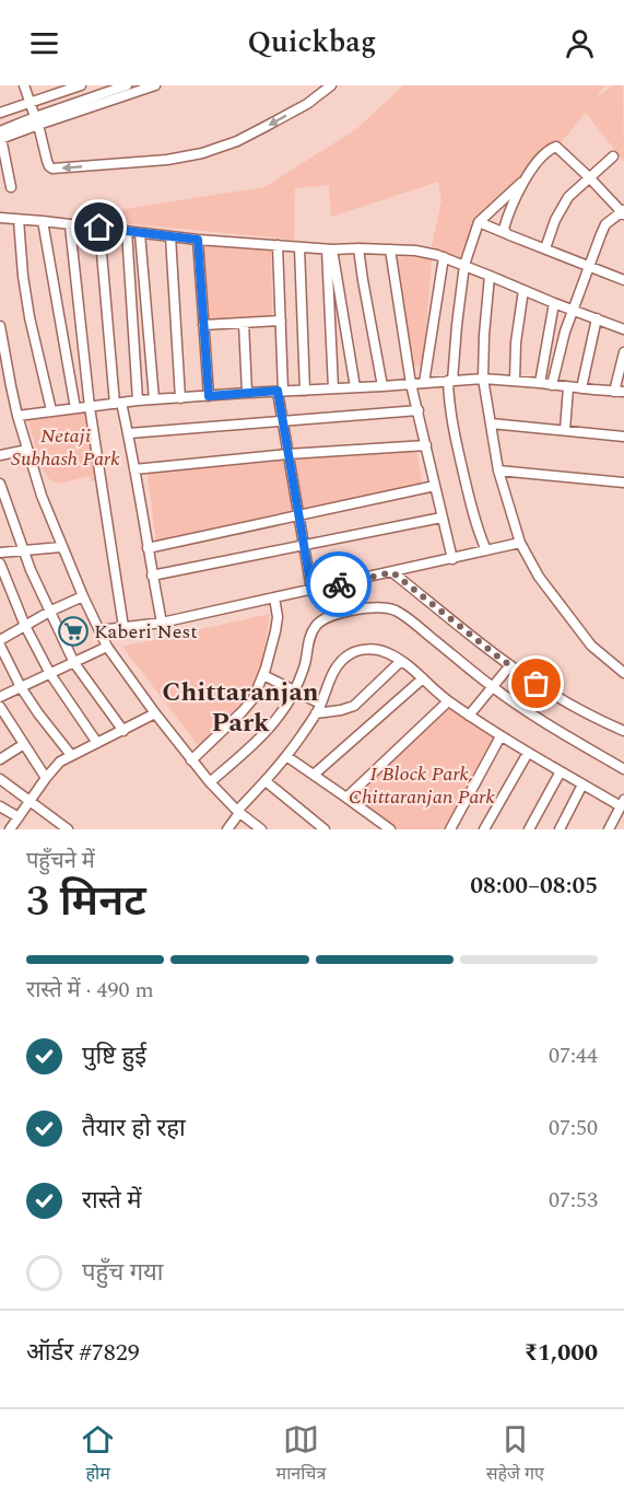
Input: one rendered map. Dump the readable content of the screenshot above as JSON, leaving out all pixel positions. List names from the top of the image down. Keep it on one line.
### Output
{"districts":["Chittaranjan Park"],"parks":["Netaji Subhash Park","I Block Park, Chittaranjan Park"],"places":{"supermarket":["Kaberi Nest"]},"page":{"header":"Quickbag","heading":["3 मिनट","पहुँचने में","08:00–08:05"],"panel":["ऑर्डर #7829","₹1,000"],"bar":"रास्ते में · 490 m","list":[["पुष्टि हुई","07:44"],["तैयार हो रहा","07:50"],["रास्ते में","07:53"],"पहुँच गया"],"tabs":["होम","मानचित्र","सहेजे गए"]}}
